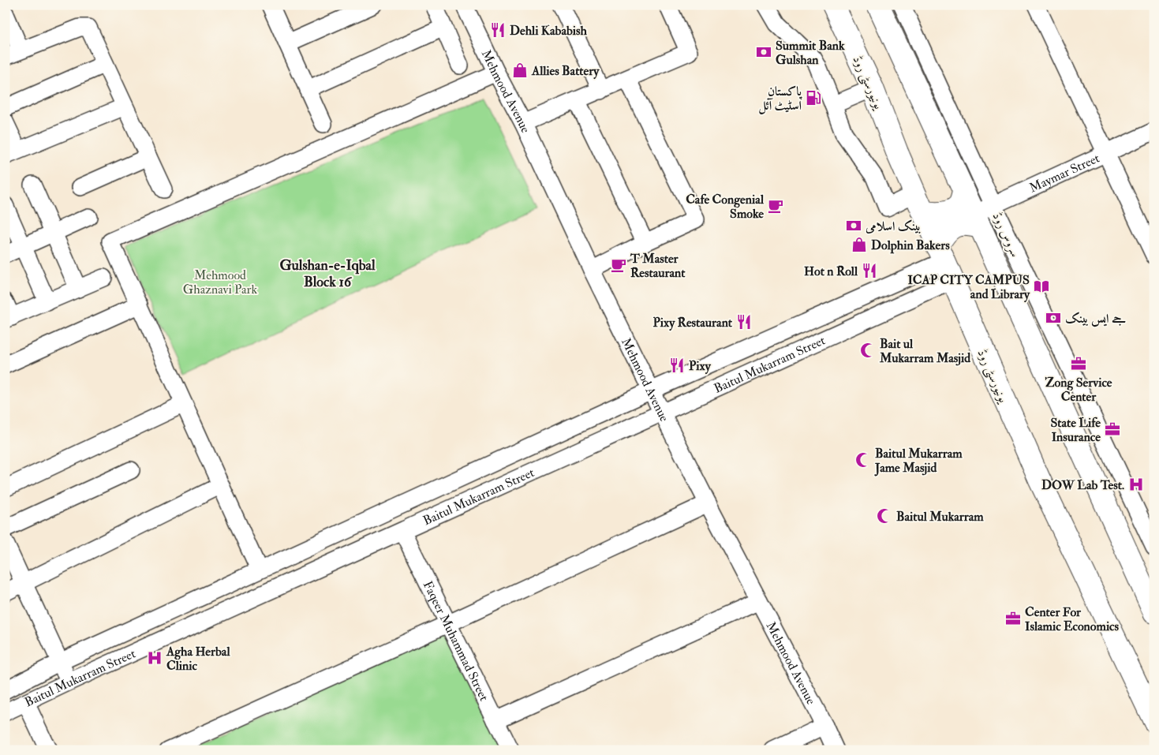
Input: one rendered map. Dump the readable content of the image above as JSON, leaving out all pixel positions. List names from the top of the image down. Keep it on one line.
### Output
{"streets":{"main road":["یونیورسٹی روڈ"],"street":["Mehmood Avenue","Maymar Street","سروس روڈ","Baitul Mukarram Street","Faqeer Muhammad Street"]},"crossings":[["یونیورسٹی روڈ","Baitul Mukarram Street"],["Mehmood Avenue","Baitul Mukarram Street"],["Maymar Street","سروس روڈ"],["Baitul Mukarram Street","Faqeer Muhammad Street"]],"districts":["Gulshan-e-Iqbal Block 16"],"parks":["Mehmood Ghaznavi Park"],"places":{"restaurant":["Dehli Kababish","Hot n Roll","Pixy Restaurant","Pixy"],"bank":["Summit Bank Gulshan","بینک اسلامی","جے ایس بینک"],"shop":["Allies Battery","Dolphin Bakers"],"fuel station":["پاکستان اسٹیٹ آئل"],"cafe":["Cafe Congenial Smoke","T Master Restaurant"],"library":["ICAP CITY CAMPUS and Library"],"mosque":["Bait ul Mukarram Masjid","Baitul Mukarram Jame Masjid","Baitul Mukarram"],"office":["Zong Service Center","State Life Insurance","Center For Islamic Economics"],"hospital":["DOW Lab Test.","Agha Herbal Clinic"]}}
